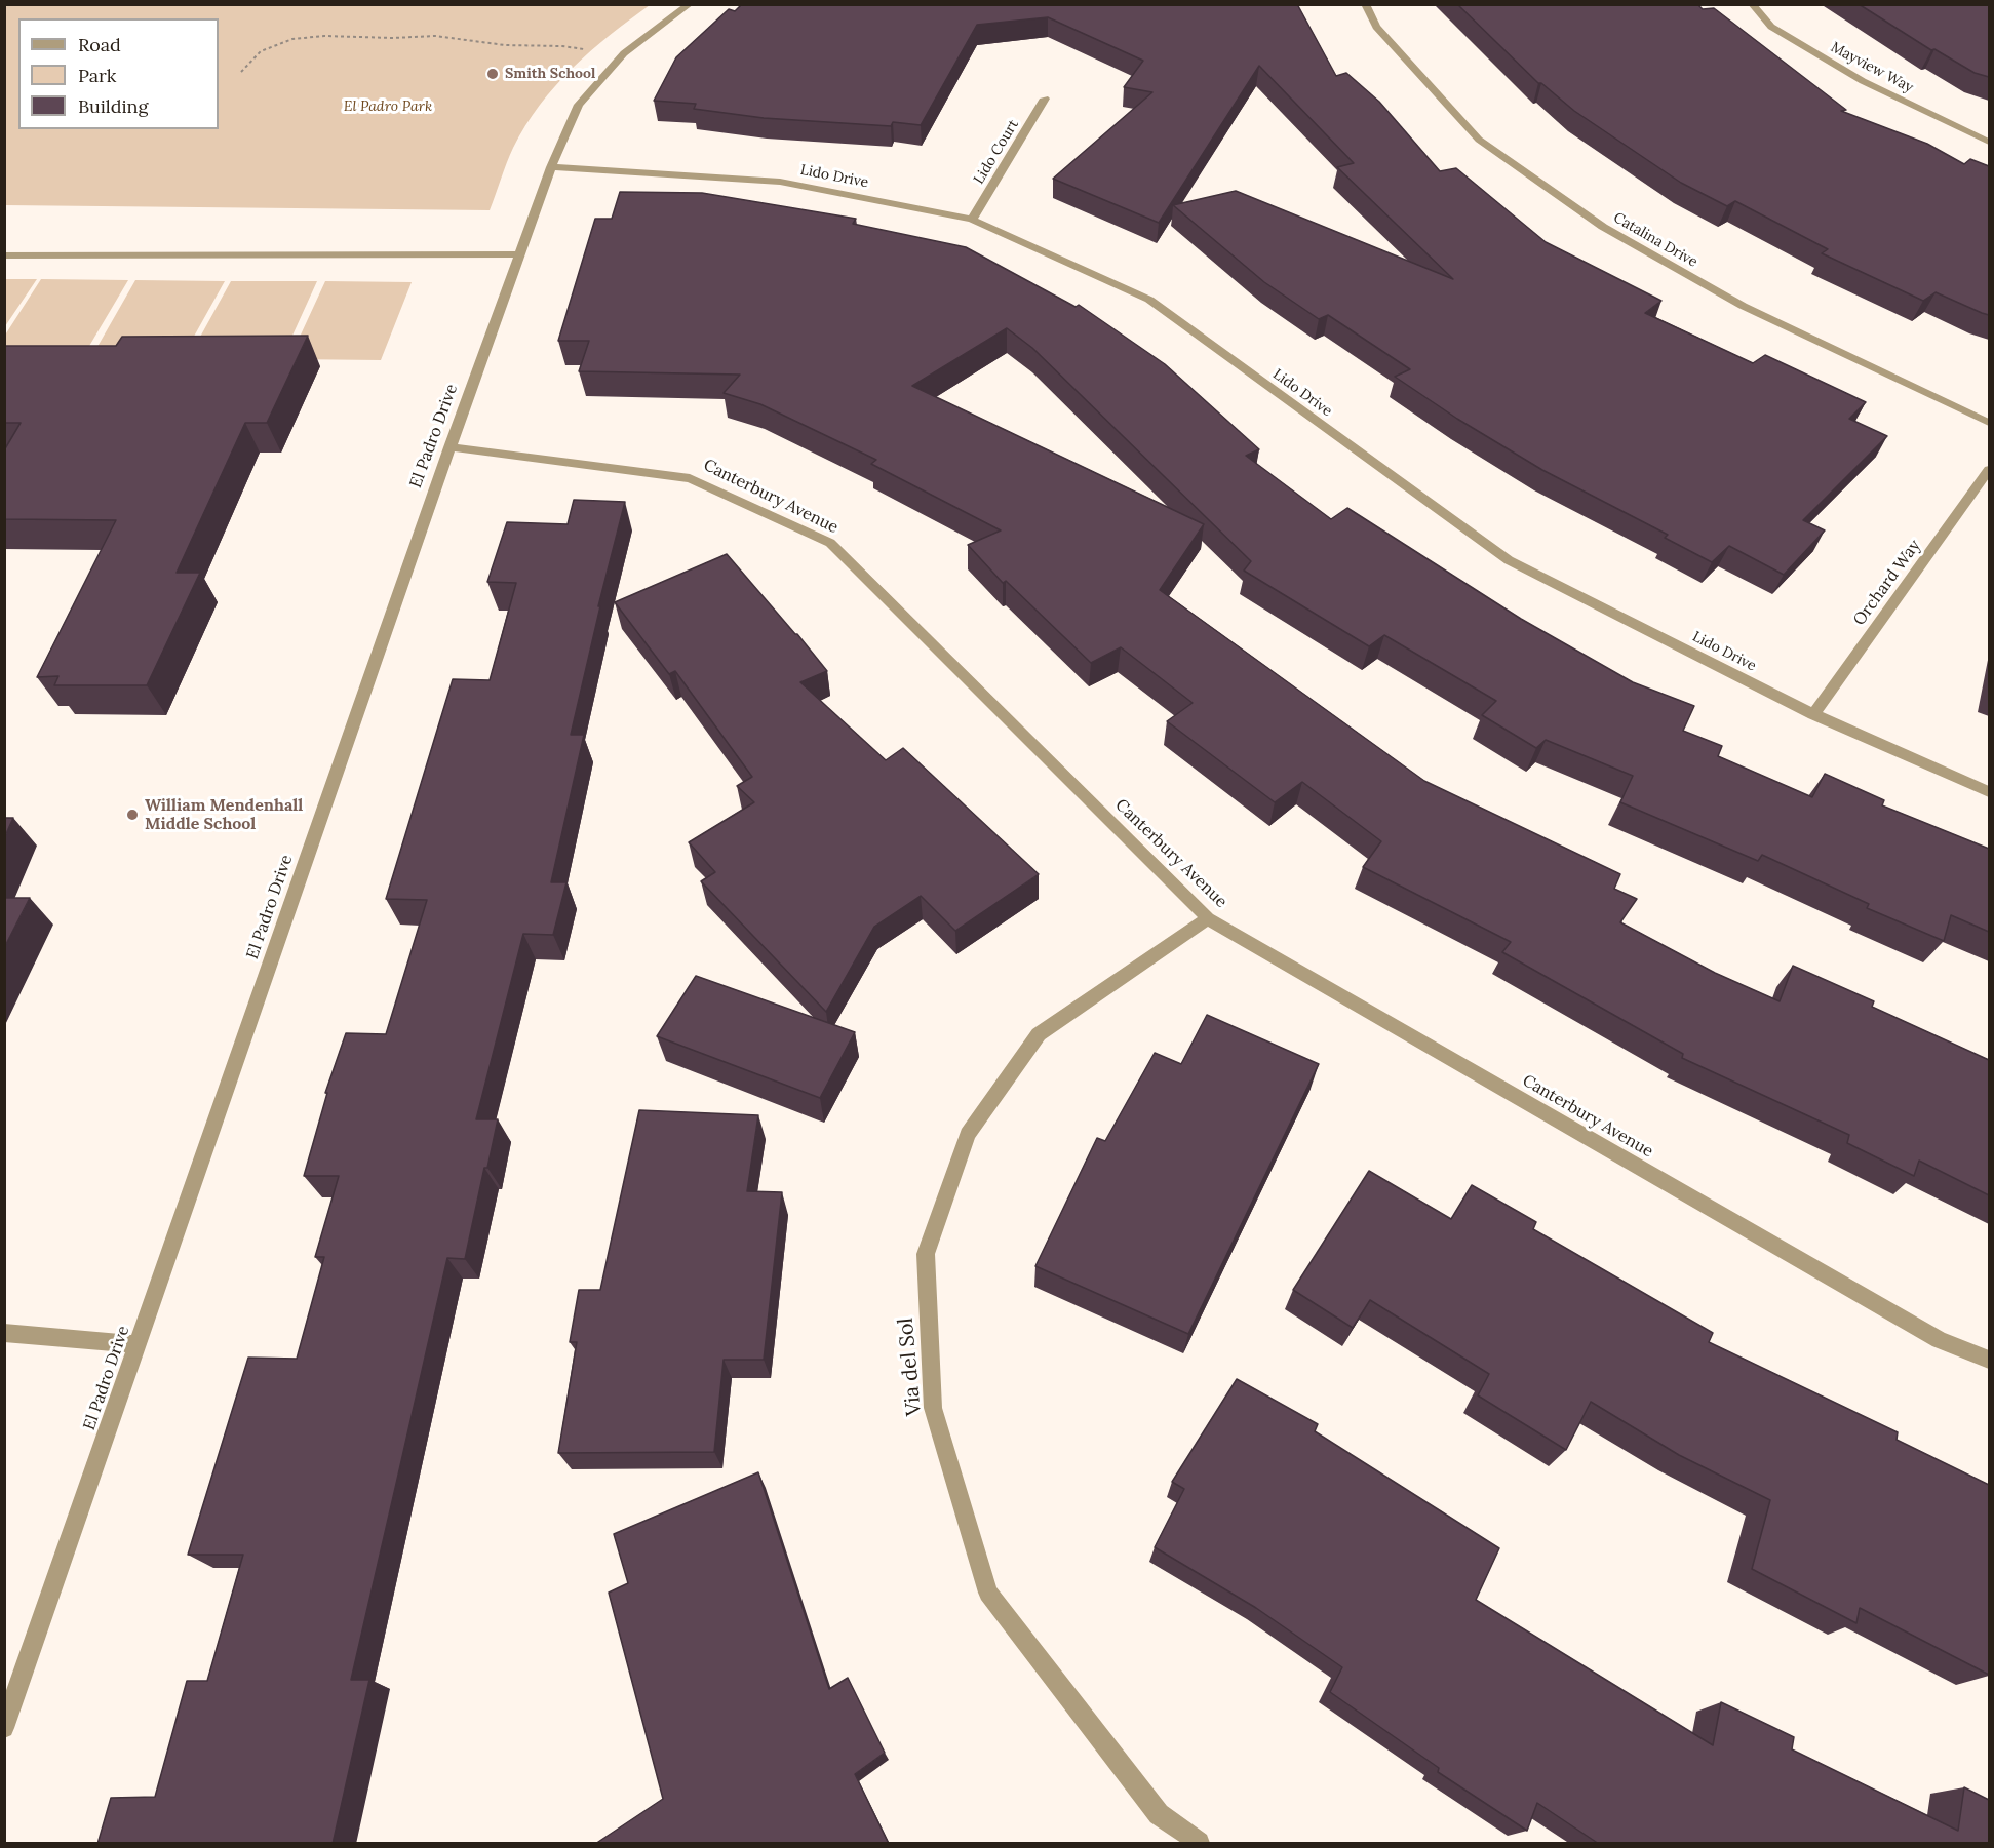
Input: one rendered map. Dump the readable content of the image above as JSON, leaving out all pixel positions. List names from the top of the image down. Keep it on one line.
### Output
{"streets":{"street":["Mayview Way","Lido Court","Lido Drive","Catalina Drive","El Padro Drive","Canterbury Avenue","Orchard Way","Via del Sol"]},"crossings":[["Lido Court","Lido Drive"],["Lido Drive","El Padro Drive"],["Lido Drive","Orchard Way"],["El Padro Drive","Canterbury Avenue"],["Canterbury Avenue","Via del Sol"]],"parks":["El Padro Park"],"places":["Smith School","William Mendenhall Middle School"],"legend":["Road","Park","Building"]}
